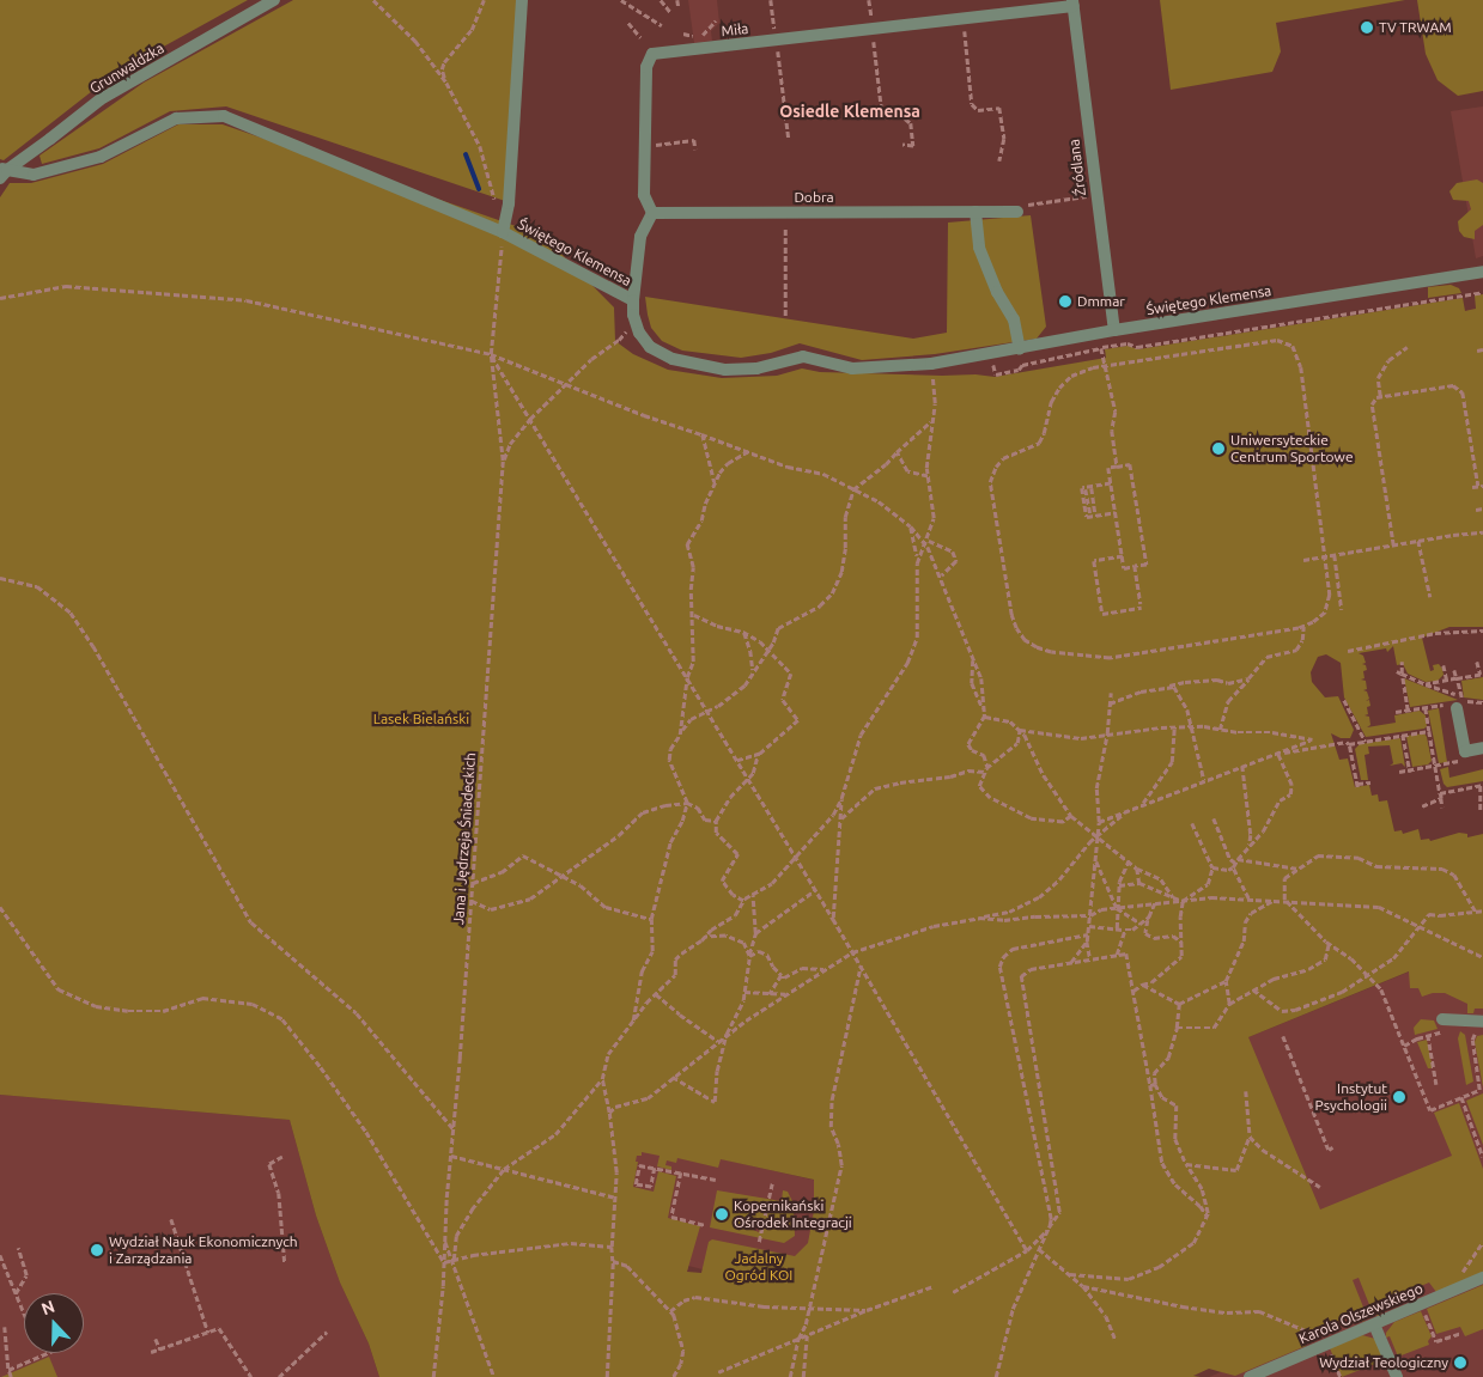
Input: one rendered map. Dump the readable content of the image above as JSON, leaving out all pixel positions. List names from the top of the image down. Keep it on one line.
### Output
{"streets":{"street":["Miła","Grunwaldzka","Źródlana","Dobra","Świętego Klemensa","Karola Olszewskiego"],"path":["Jana i Jędrzeja Śniadeckich"]},"crossings":[["Miła","Źródlana"],["Miła","Dobra"],["Grunwaldzka","Świętego Klemensa"],["Źródlana","Świętego Klemensa"],["Świętego Klemensa","Jana i Jędrzeja Śniadeckich"]],"districts":["Osiedle Klemensa"],"parks":["Lasek Bielański","Jadalny Ogród KOI"],"places":["TV TRWAM","Dmmar","Uniwersyteckie Centrum Sportowe","Instytut Psychologii","Kopernikański Ośrodek Integracji","Wydział Nauk Ekonomicznych i Zarządzania","Wydział Teologiczny"],"north":"top"}
